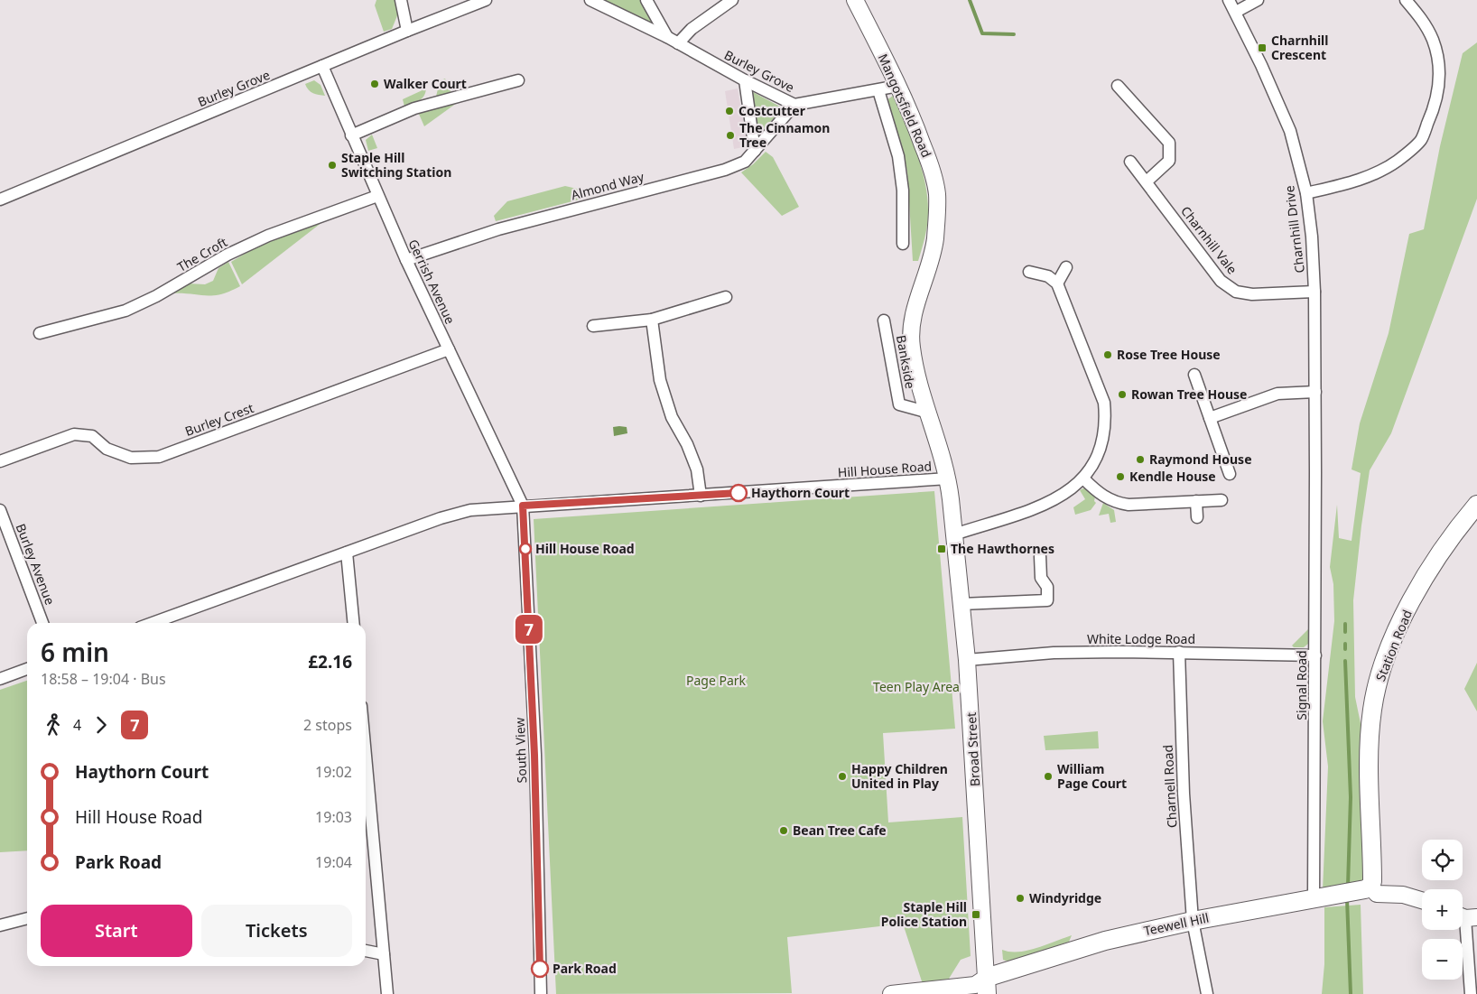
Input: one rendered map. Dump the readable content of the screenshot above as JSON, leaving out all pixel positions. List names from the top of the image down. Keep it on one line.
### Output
{"streets":{"main road":["Mangotsfield Road","Station Road","Broad Street","Teewell Hill"],"street":["Burley Grove","Almond Way","Charnhill Drive","Charnhill Vale","The Croft","Gerrish Avenue","Bankside","Burley Crest","Hill House Road","Burley Avenue","White Lodge Road","Signal Road","South View","Charnell Road"]},"crossings":[["Burley Grove","Mangotsfield Road"],["Burley Grove","Almond Way"],["Burley Grove","Gerrish Avenue"],["Mangotsfield Road","Bankside"],["Mangotsfield Road","Hill House Road"],["Mangotsfield Road","Broad Street"],["Almond Way","Gerrish Avenue"],["Charnhill Drive","Charnhill Vale"],["Charnhill Drive","Signal Road"],["The Croft","Gerrish Avenue"],["Gerrish Avenue","Burley Crest"],["Gerrish Avenue","Hill House Road"],["Gerrish Avenue","South View"],["Hill House Road","Broad Street"],["Hill House Road","South View"],["White Lodge Road","Signal Road"],["White Lodge Road","Broad Street"],["White Lodge Road","Charnell Road"],["Station Road","Teewell Hill"],["Signal Road","Teewell Hill"],["Broad Street","Teewell Hill"],["Charnell Road","Teewell Hill"]],"parks":["Page Park","Teen Play Area"],"places":{"transit":["Charnhill Crescent","The Hawthornes","Staple Hill Police Station"],"other":["Walker Court","Costcutter","The Cinnamon Tree","Staple Hill Switching Station","Rose Tree House","Rowan Tree House","Raymond House","Kendle House","Haythorn Court","Hill House Road","Happy Children United in Play","William Page Court","Bean Tree Cafe","Windyridge","Park Road"]},"lines":["bus line 7"],"page":{"on_map":"7","heading":["6 min","18:58 – 19:04 · Bus","£2.16"],"legs":["4","7","2 stops"],"list":[{"name":"Haythorn Court","value":"19:02"},{"name":"Hill House Road","value":"19:03"},{"name":"Park Road","value":"19:04"}],"map_buttons":["+","−"],"buttons":["Start","Tickets"]}}
